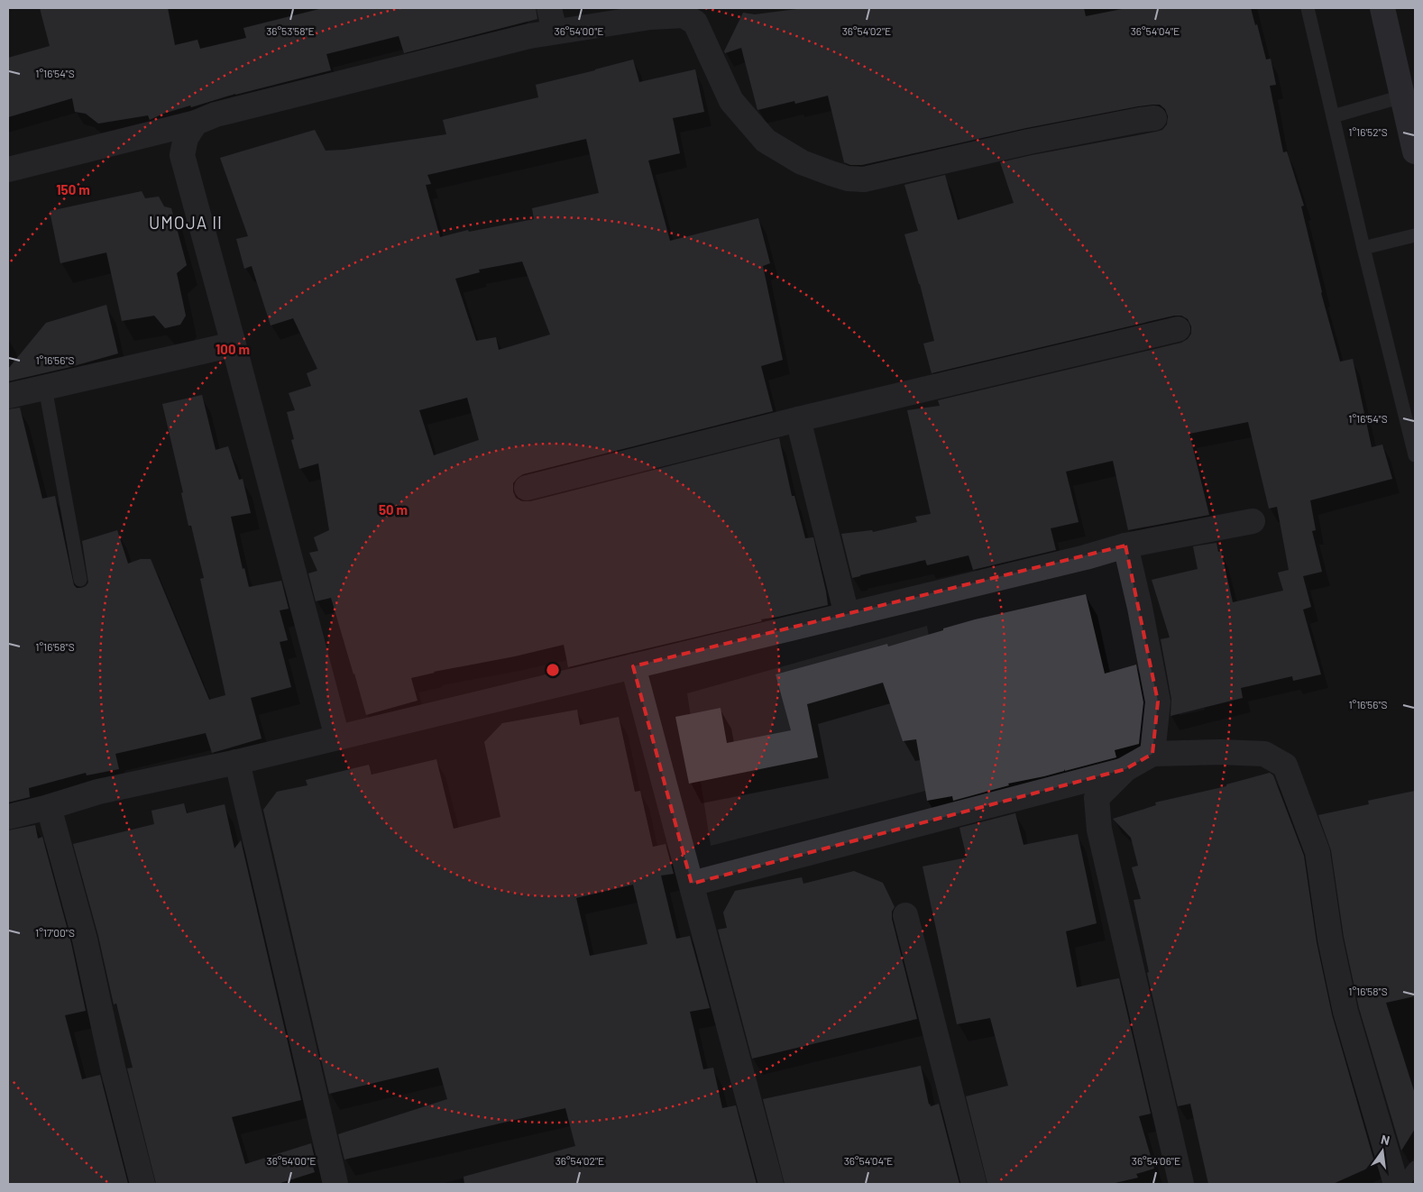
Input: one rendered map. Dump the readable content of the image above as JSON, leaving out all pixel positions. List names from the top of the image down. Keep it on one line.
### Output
{"districts":["UMOJA II"],"north":"top","coordinates":["36°54'00\"E","36°54'02\"E","36°54'04\"E","36°53'58\"E","1°16'54\"S","1°16'52\"S","1°16'56\"S","1°16'58\"S","1°17'00\"S","36°54'06\"E"],"rings":["150 m","100 m","50 m"]}
